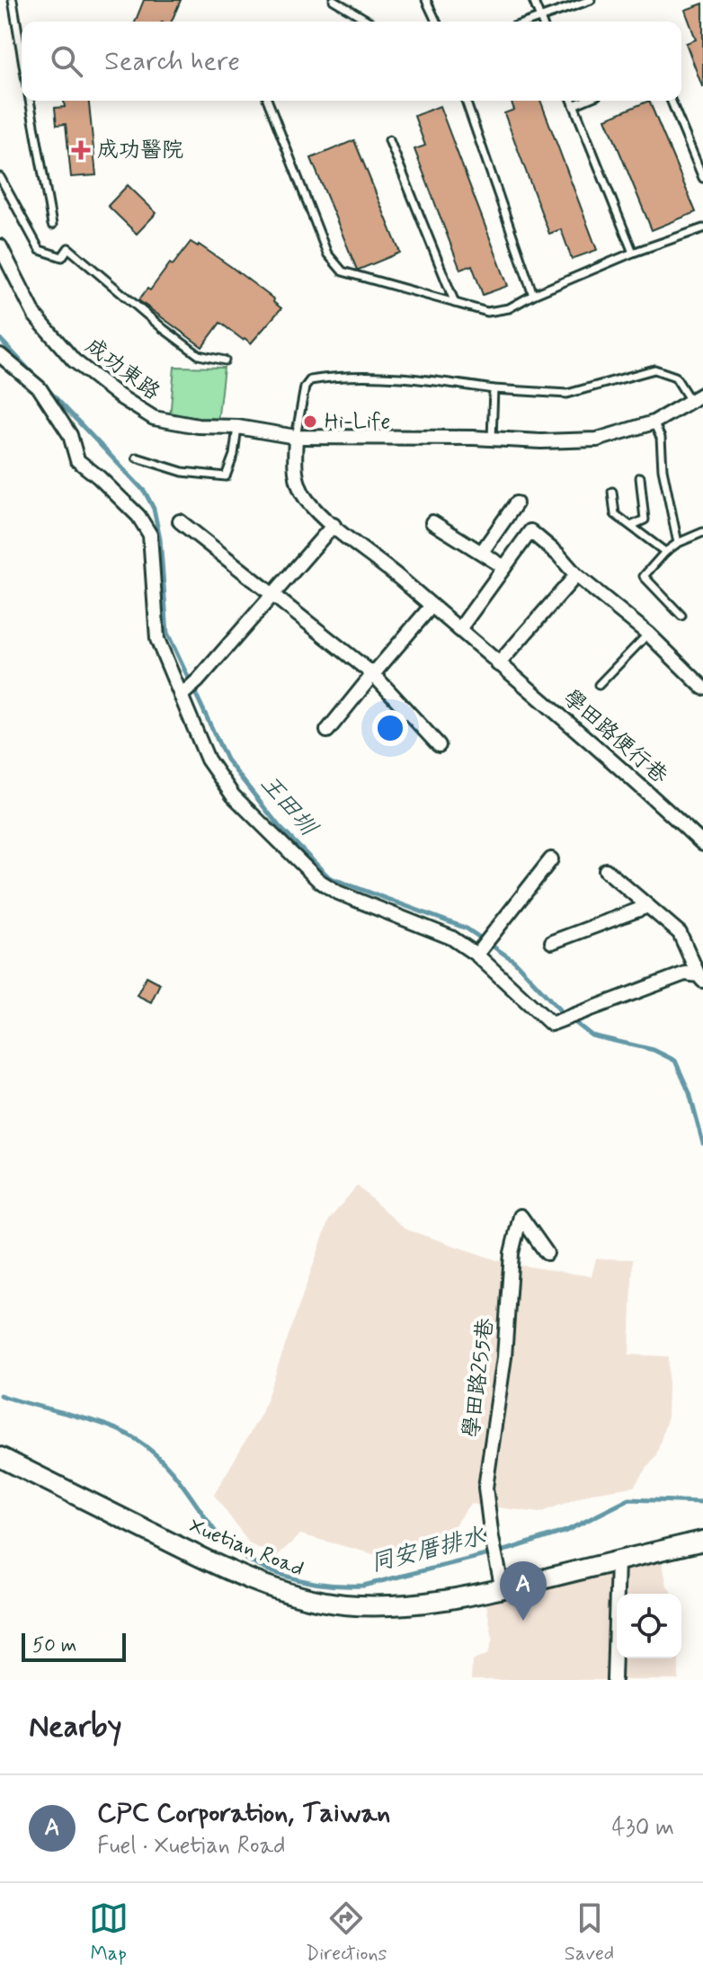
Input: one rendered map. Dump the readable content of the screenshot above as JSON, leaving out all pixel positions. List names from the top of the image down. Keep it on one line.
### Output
{"streets":{"main road":["Xuetian Road"],"street":["成功東路","學田路便行巷","學田路255巷"]},"crossings":[["成功東路","學田路便行巷"],["學田路255巷","Xuetian Road"]],"water":["王田圳","同安厝排水"],"places":{"health":["成功醫院"],"other":["Hi-Life"]},"scale_bar":"50 m","page":{"search":"Search here","pins":"A","scale":"50 m","heading":"Nearby","list":[{"mark":"A","name":"CPC Corporation, Taiwan","note":"Fuel · Xuetian Road","value":"430 m"}],"nav":["Map","Directions","Saved"]}}
